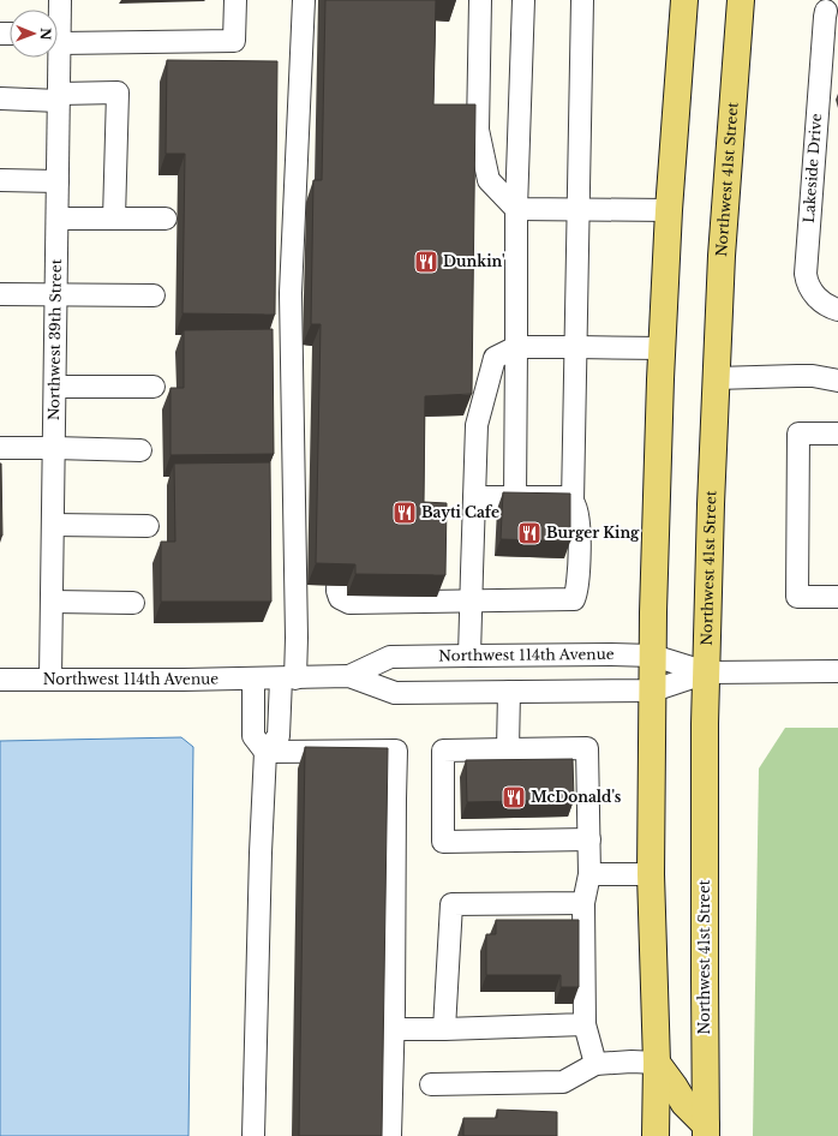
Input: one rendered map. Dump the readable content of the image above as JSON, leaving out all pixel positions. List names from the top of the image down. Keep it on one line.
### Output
{"streets":{"main road":["Northwest 41st Street"],"street":["Lakeside Drive","Northwest 39th Street","Northwest 114th Avenue"]},"crossings":[["Northwest 41st Street","Northwest 114th Avenue"],["Northwest 39th Street","Northwest 114th Avenue"]],"places":{"restaurant":["Dunkin'","Bayti Cafe","Burger King","McDonald's"]},"north":"right"}
